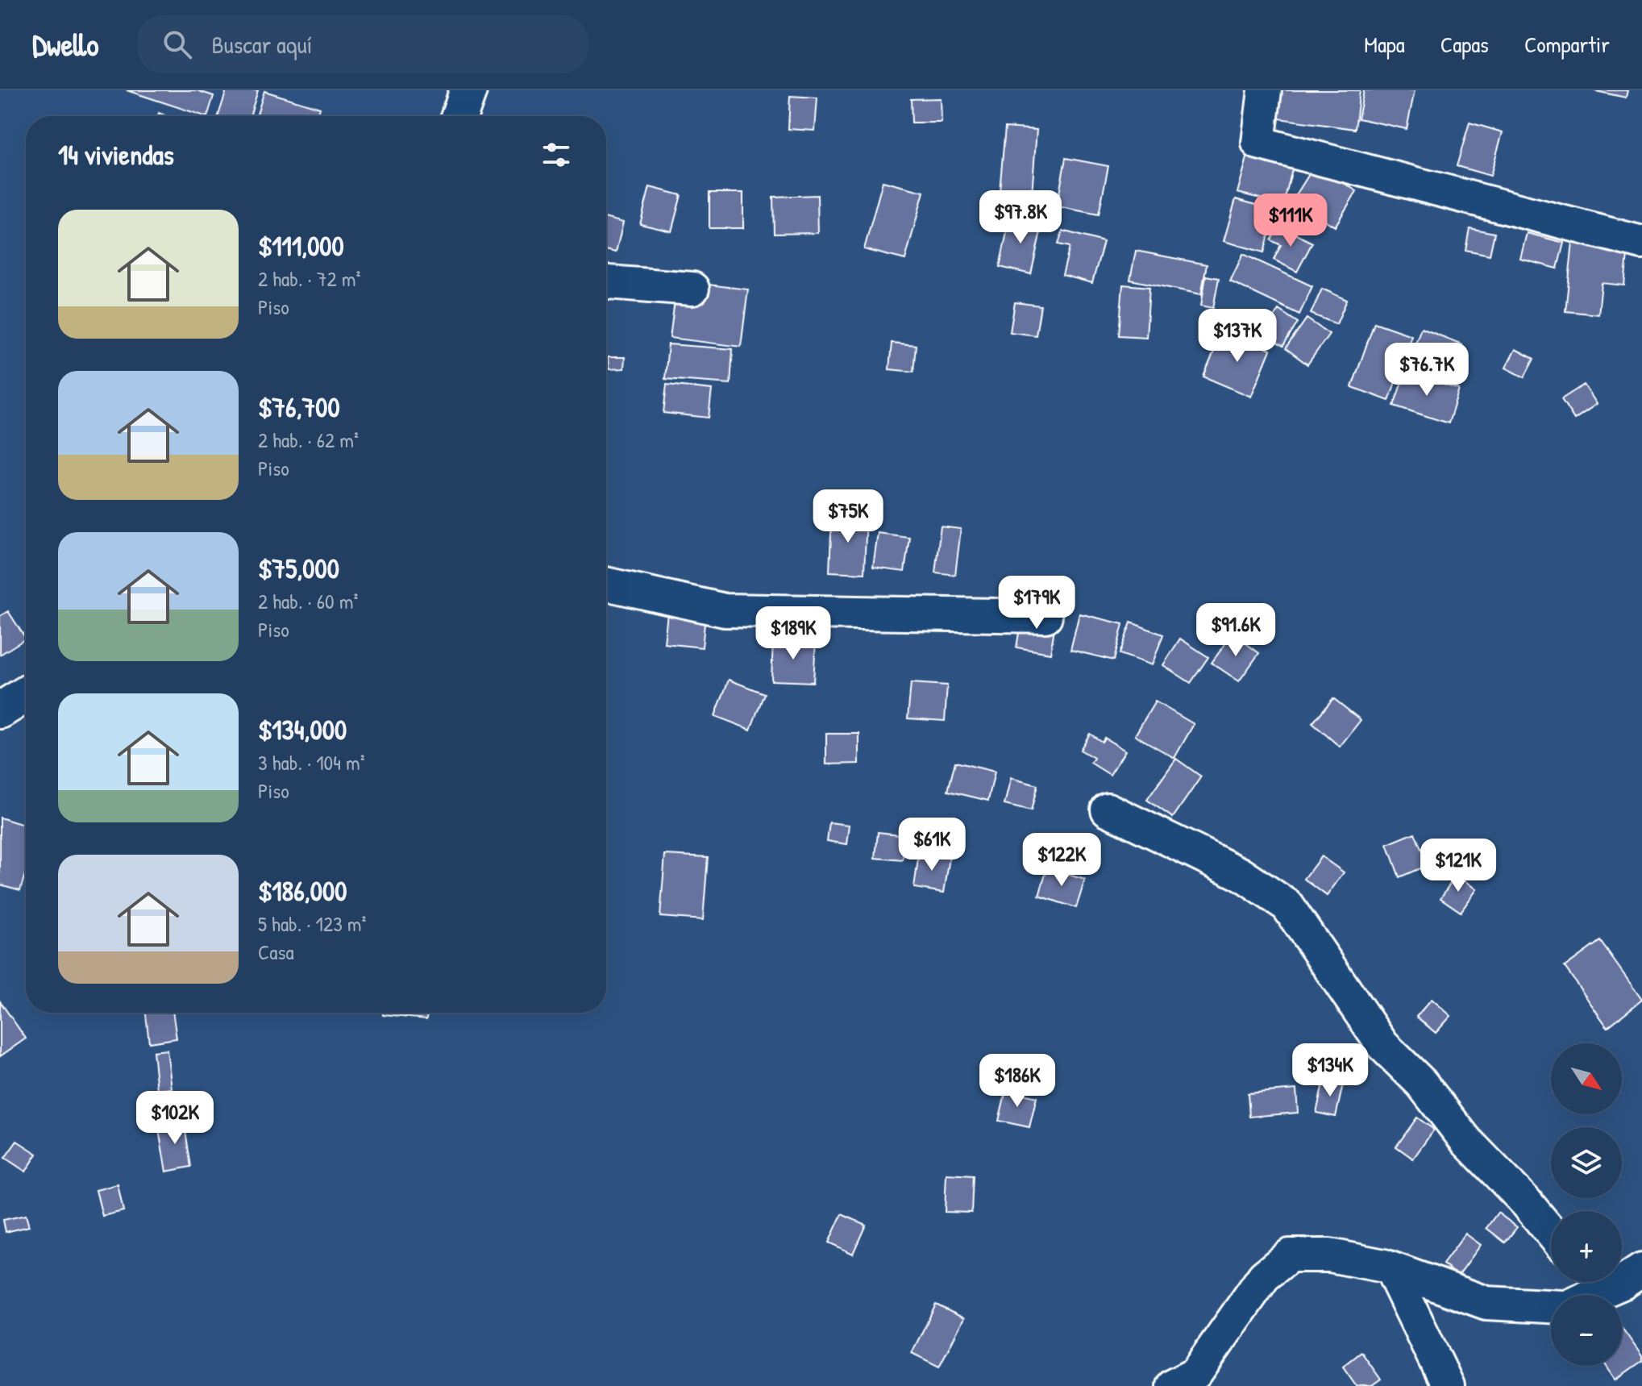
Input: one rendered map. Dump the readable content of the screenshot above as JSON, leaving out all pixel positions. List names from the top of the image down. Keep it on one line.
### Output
{"north":"bottom right","page":{"header":"Dwello","search":"Buscar aquí","nav":["Mapa","Capas","Compartir"],"heading":"14 viviendas","price":["$97.8K","$111K","$137K","$76.7K","$75K","$179K","$91.6K","$189K","$61K","$122K","$121K","$134K","$186K","$102K"],"list":[{"name":"$111,000","note":"2 hab. · 72 m² · Piso"},{"name":"$76,700","note":"2 hab. · 62 m² · Piso"},{"name":"$75,000","note":"2 hab. · 60 m² · Piso"},{"name":"$134,000","note":"3 hab. · 104 m² · Piso"},{"name":"$186,000","note":"5 hab. · 123 m² · Casa"}],"map_buttons":["+","−"]}}
